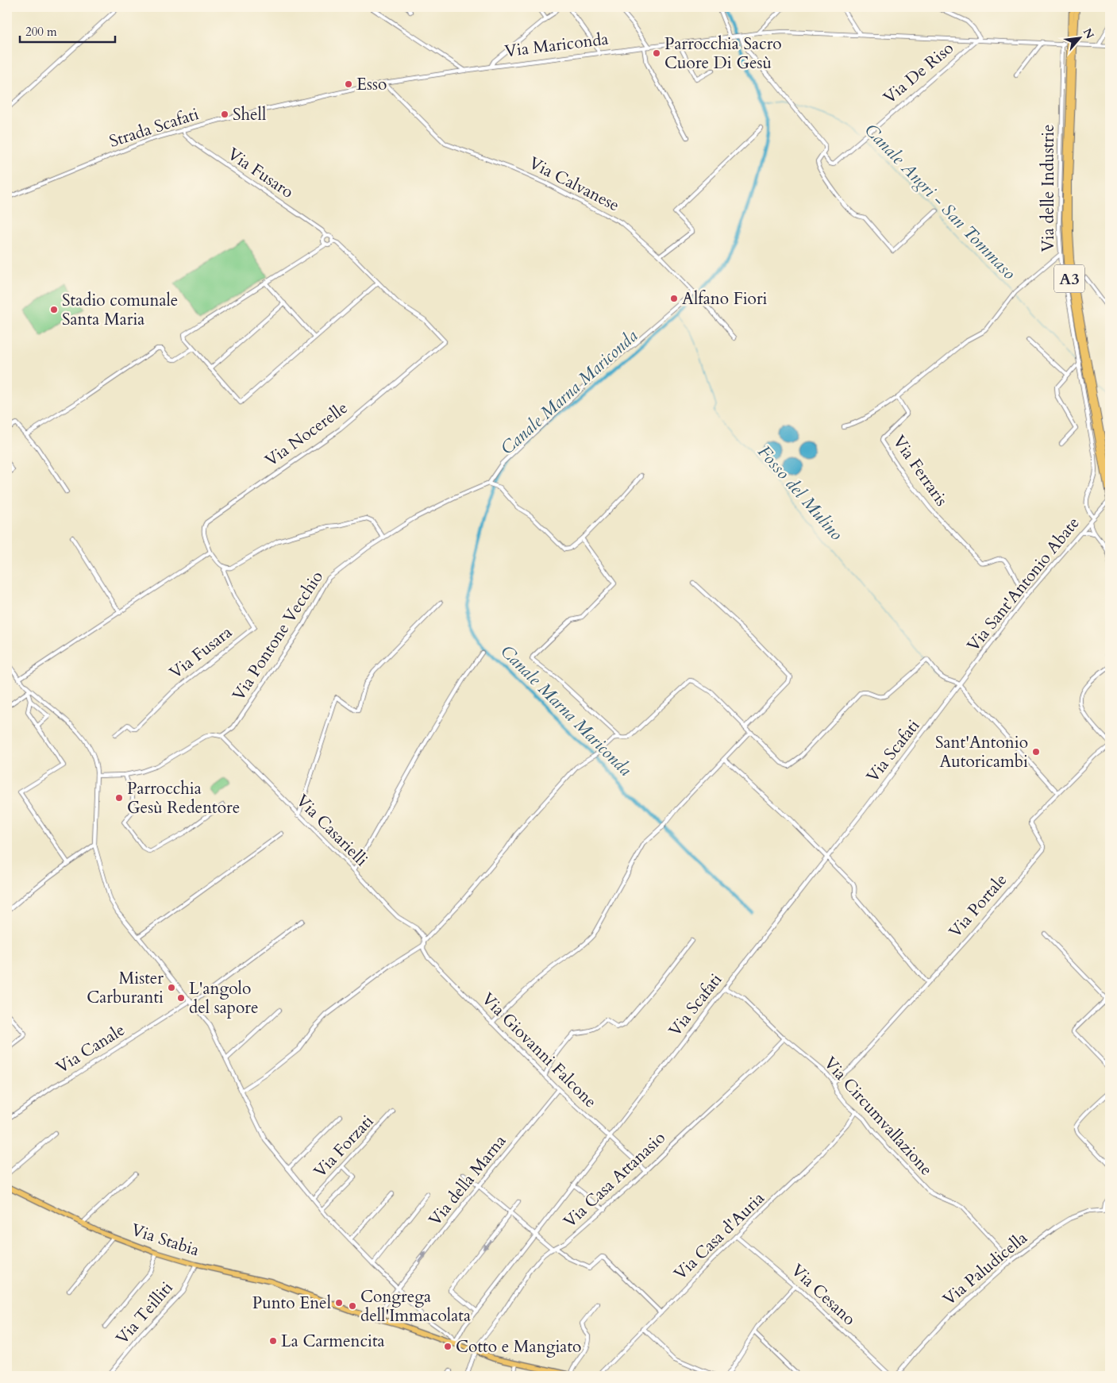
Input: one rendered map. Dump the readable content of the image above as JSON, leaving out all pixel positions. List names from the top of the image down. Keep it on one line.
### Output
{"streets":{"highway":["A3"],"main road":["Via Stabia"],"street":["Via Mariconda","Via De Riso","Strada Scafati","Via Fusaro","Via Calvanese","Via delle Industrie","Via Nocerelle","Via Ferraris","Via Sant'Antonio Abate","Via Pontone Vecchio","Via Fusara","Via Scafati","Via Casarielli","Via Portale","Via Canale","Via Giovanni Falcone","Via Circumvallazione","Via Forzati","Via Casa Attanasio","Via della Marna","Via Casa d'Auria","Via Paludicella","Via Cesano","Via Teilliti"]},"crossings":[["Via Mariconda","Via De Riso"],["Via Mariconda","Strada Scafati"],["Via Mariconda","Via Calvanese"],["Via Mariconda","Via delle Industrie"],["Strada Scafati","Via Fusaro"],["Strada Scafati","Via Calvanese"],["Via Fusaro","Via Nocerelle"],["Via delle Industrie","Via Sant'Antonio Abate"],["A3","Via Sant'Antonio Abate"],["Via Nocerelle","Via Fusara"],["Via Ferraris","Via Sant'Antonio Abate"],["Via Sant'Antonio Abate","Via Scafati"],["Via Pontone Vecchio","Via Casarielli"],["Via Scafati","Via Giovanni Falcone"],["Via Scafati","Via Circumvallazione"],["Via Scafati","Via Stabia"],["Via Casarielli","Via Giovanni Falcone"],["Via Portale","Via Circumvallazione"],["Via Giovanni Falcone","Via Casa Attanasio"],["Via Giovanni Falcone","Via della Marna"],["Via Circumvallazione","Via Casa Attanasio"],["Via Circumvallazione","Via Casa d'Auria"],["Via Circumvallazione","Via Paludicella"],["Via Casa Attanasio","Via Stabia"],["Via della Marna","Via Stabia"],["Via Casa d'Auria","Via Cesano"],["Via Stabia","Via Teilliti"]],"one_way":["Via della Marna"],"water":["Canale Angri - San Tommaso","Canale Marna Mariconda","Fosso del Mulino"],"places":["Parrocchia Sacro Cuore Di Gesù","Esso","Shell","Alfano Fiori","Stadio comunale Santa Maria","Sant'Antonio Autoricambi","Parrocchia Gesù Redentore","Mister Carburanti","L'angolo del sapore","Punto Enel","Congrega dell'Immacolata","La Carmencita","Cotto e Mangiato"],"scale_bar":"200 m","north":"top right"}
